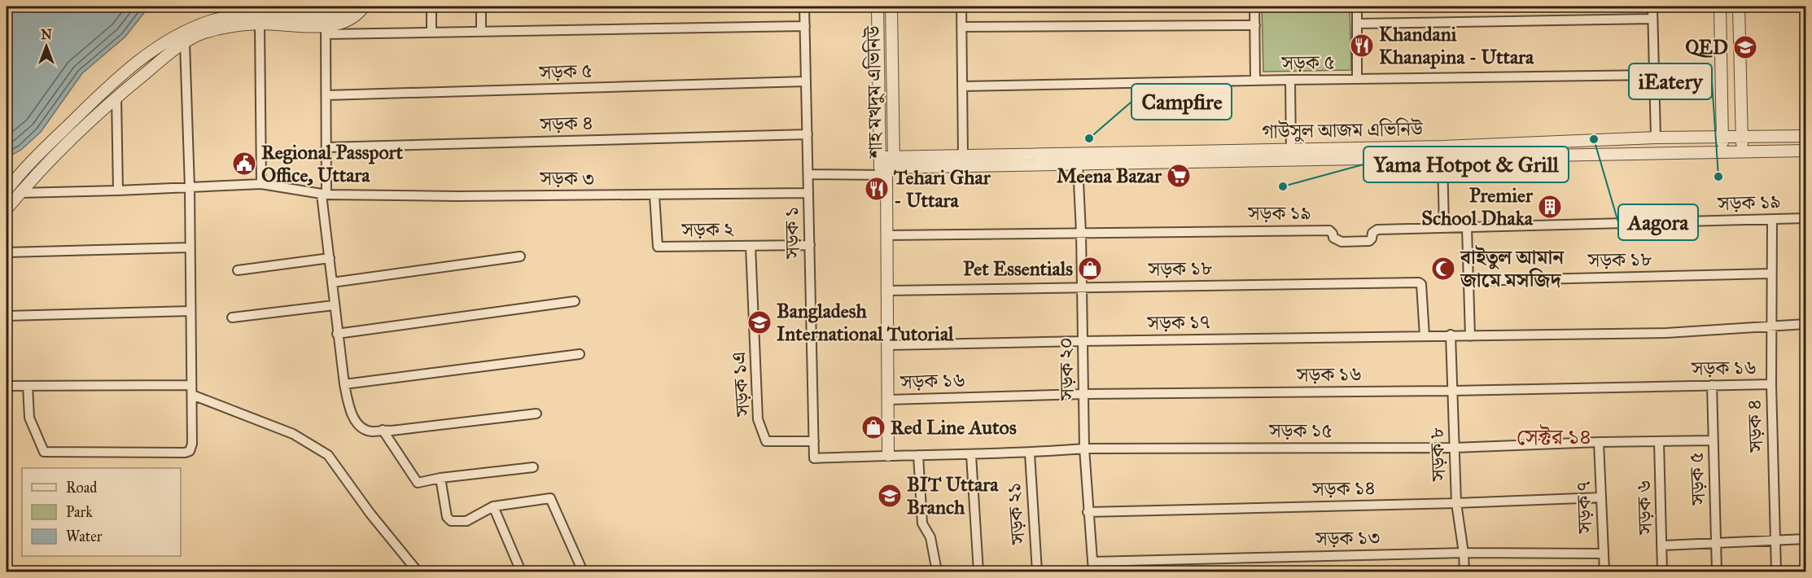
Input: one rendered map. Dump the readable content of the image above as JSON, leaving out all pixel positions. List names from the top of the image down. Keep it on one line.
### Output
{"streets":{"street":["সড়ক ৫","শাহ মখদুম এভিনিউ","সড়ক ৪","গাউসুল আজম এভিনিউ","সড়ক ৩","সড়ক ১৯","সড়ক ২","সড়ক ১","সড়ক ১৮","সড়ক ১৭","সড়ক ১৬","সড়ক ২০","সড়ক ১এ","সড়ক ১৫","সড়ক ৮","সড়ক ১৪","সড়ক ৭","সড়ক ৬","সড়ক ২১","সড়ক ১৩"]},"crossings":[["সড়ক ৫","সড়ক ১"],["সড়ক ৫","সড়ক ১৬"],["সড়ক ৫","সড়ক ১৫"],["শাহ মখদুম এভিনিউ","গাউসুল আজম এভিনিউ"],["শাহ মখদুম এভিনিউ","সড়ক ১৯"],["শাহ মখদুম এভিনিউ","সড়ক ১৮"],["শাহ মখদুম এভিনিউ","সড়ক ১৭"],["শাহ মখদুম এভিনিউ","সড়ক ১৬"],["শাহ মখদুম এভিনিউ","সড়ক ১৫"],["সড়ক ৪","সড়ক ১৯"],["সড়ক ৪","সড়ক ১"],["সড়ক ৪","সড়ক ১৮"],["সড়ক ৪","সড়ক ১৭"],["সড়ক ৪","সড়ক ১৬"],["গাউসুল আজম এভিনিউ","সড়ক ২০"],["সড়ক ৩","সড়ক ২"],["সড়ক ৩","সড়ক ১"],["সড়ক ১৯","সড়ক ২০"],["সড়ক ২","সড়ক ১"],["সড়ক ২","সড়ক ১এ"],["সড়ক ১","সড়ক ১এ"],["সড়ক ১","সড়ক ১৫"],["সড়ক ১৮","সড়ক ১৭"],["সড়ক ১৮","সড়ক ২০"],["সড়ক ১৭","সড়ক ২০"],["সড়ক ১৭","সড়ক ৮"],["সড়ক ১৬","সড়ক ২০"],["সড়ক ১৬","সড়ক ৮"],["সড়ক ২০","সড়ক ১৫"],["সড়ক ২০","সড়ক ১৪"],["সড়ক ২০","সড়ক ১৩"],["সড়ক ১৫","সড়ক ৮"],["সড়ক ১৫","সড়ক ৭"],["সড়ক ১৫","সড়ক ৬"],["সড়ক ১৫","সড়ক ২১"],["সড়ক ৮","সড়ক ১৪"],["সড়ক ৮","সড়ক ১৩"],["সড়ক ১৪","সড়ক ৭"],["সড়ক ৭","সড়ক ১৩"]],"districts":["সেক্টর ১৪"],"places":{"restaurant":["Khandani Khanapina - Uttara","Tehari Ghar - Uttara"],"school or university":["QED","Bangladesh International Tutorial","BIT Uttara Branch"],"other":["Campfire","Aagora","iEatery","Yama Hotpot & Grill"],"public building":["Regional Passport Office, Uttara"],"supermarket":["Meena Bazar"],"building":["Premier School Dhaka"],"shop":["Pet Essentials","Red Line Autos"],"mosque":["বাইতুল আমান জামে মসজিদ"]},"legend":["Road","Park","Water"],"north":"top"}
